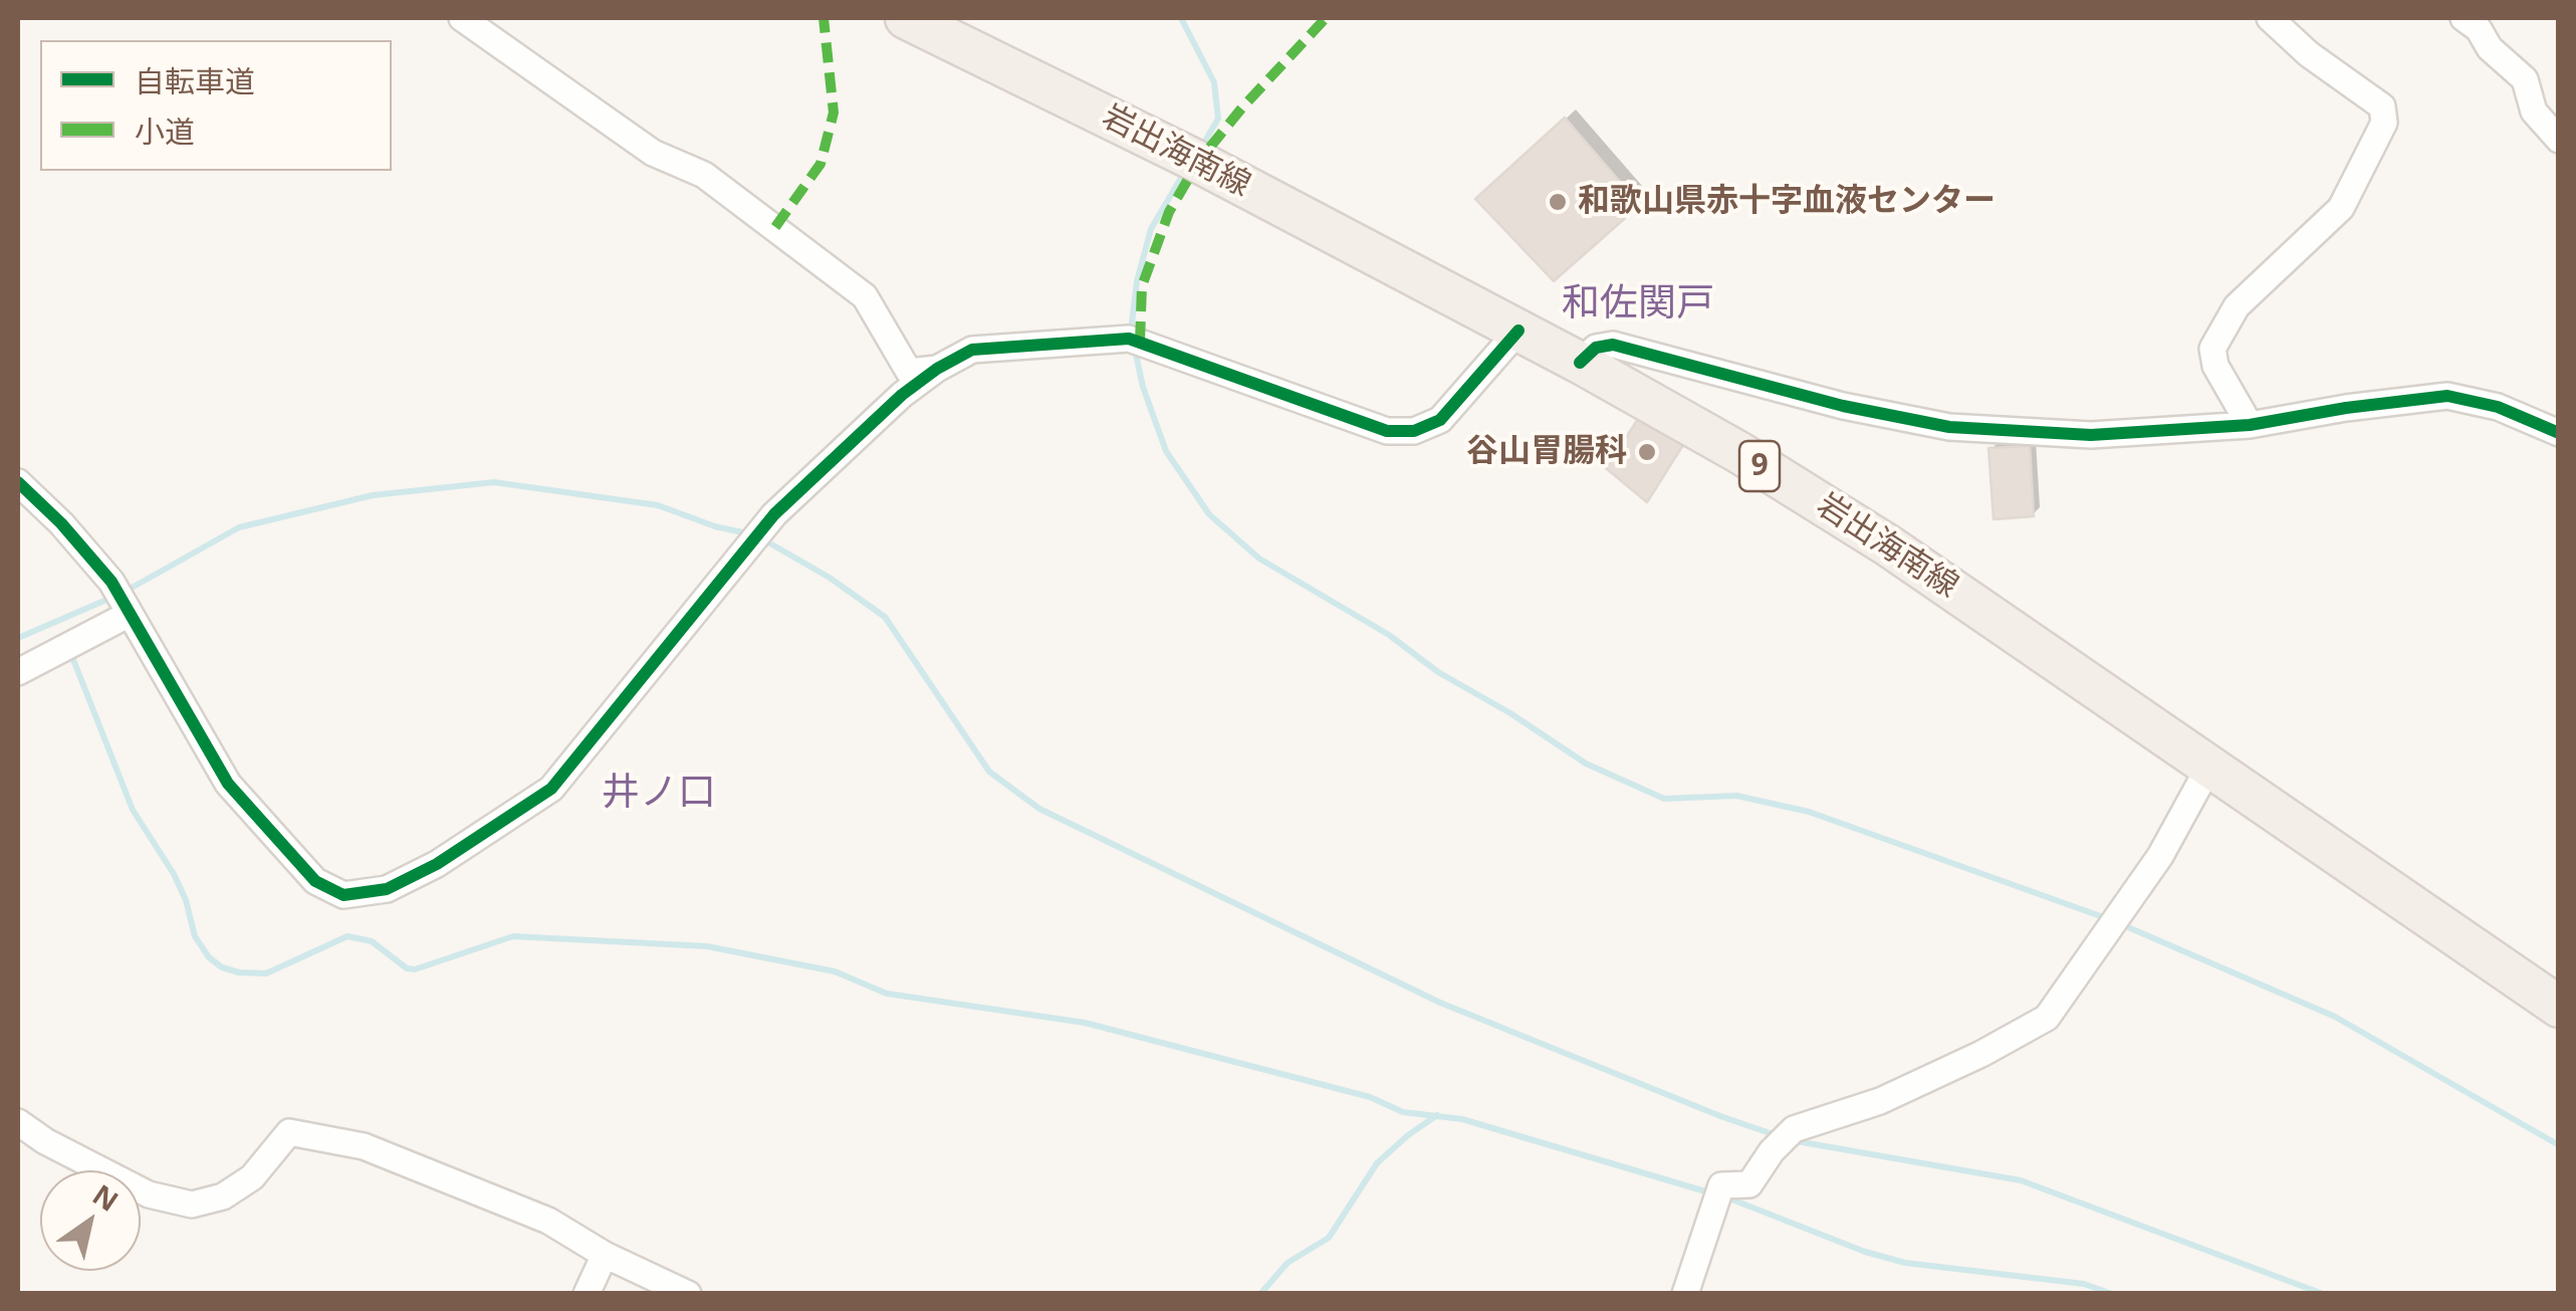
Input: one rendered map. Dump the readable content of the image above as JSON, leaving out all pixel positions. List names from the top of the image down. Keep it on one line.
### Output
{"streets":{"main road":["岩出海南線","9"]},"districts":["和佐関戸","井ノ口"],"places":["和歌山県赤十字血液センター","谷山胃腸科"],"legend":["自転車道","小道"],"north":"top right"}
